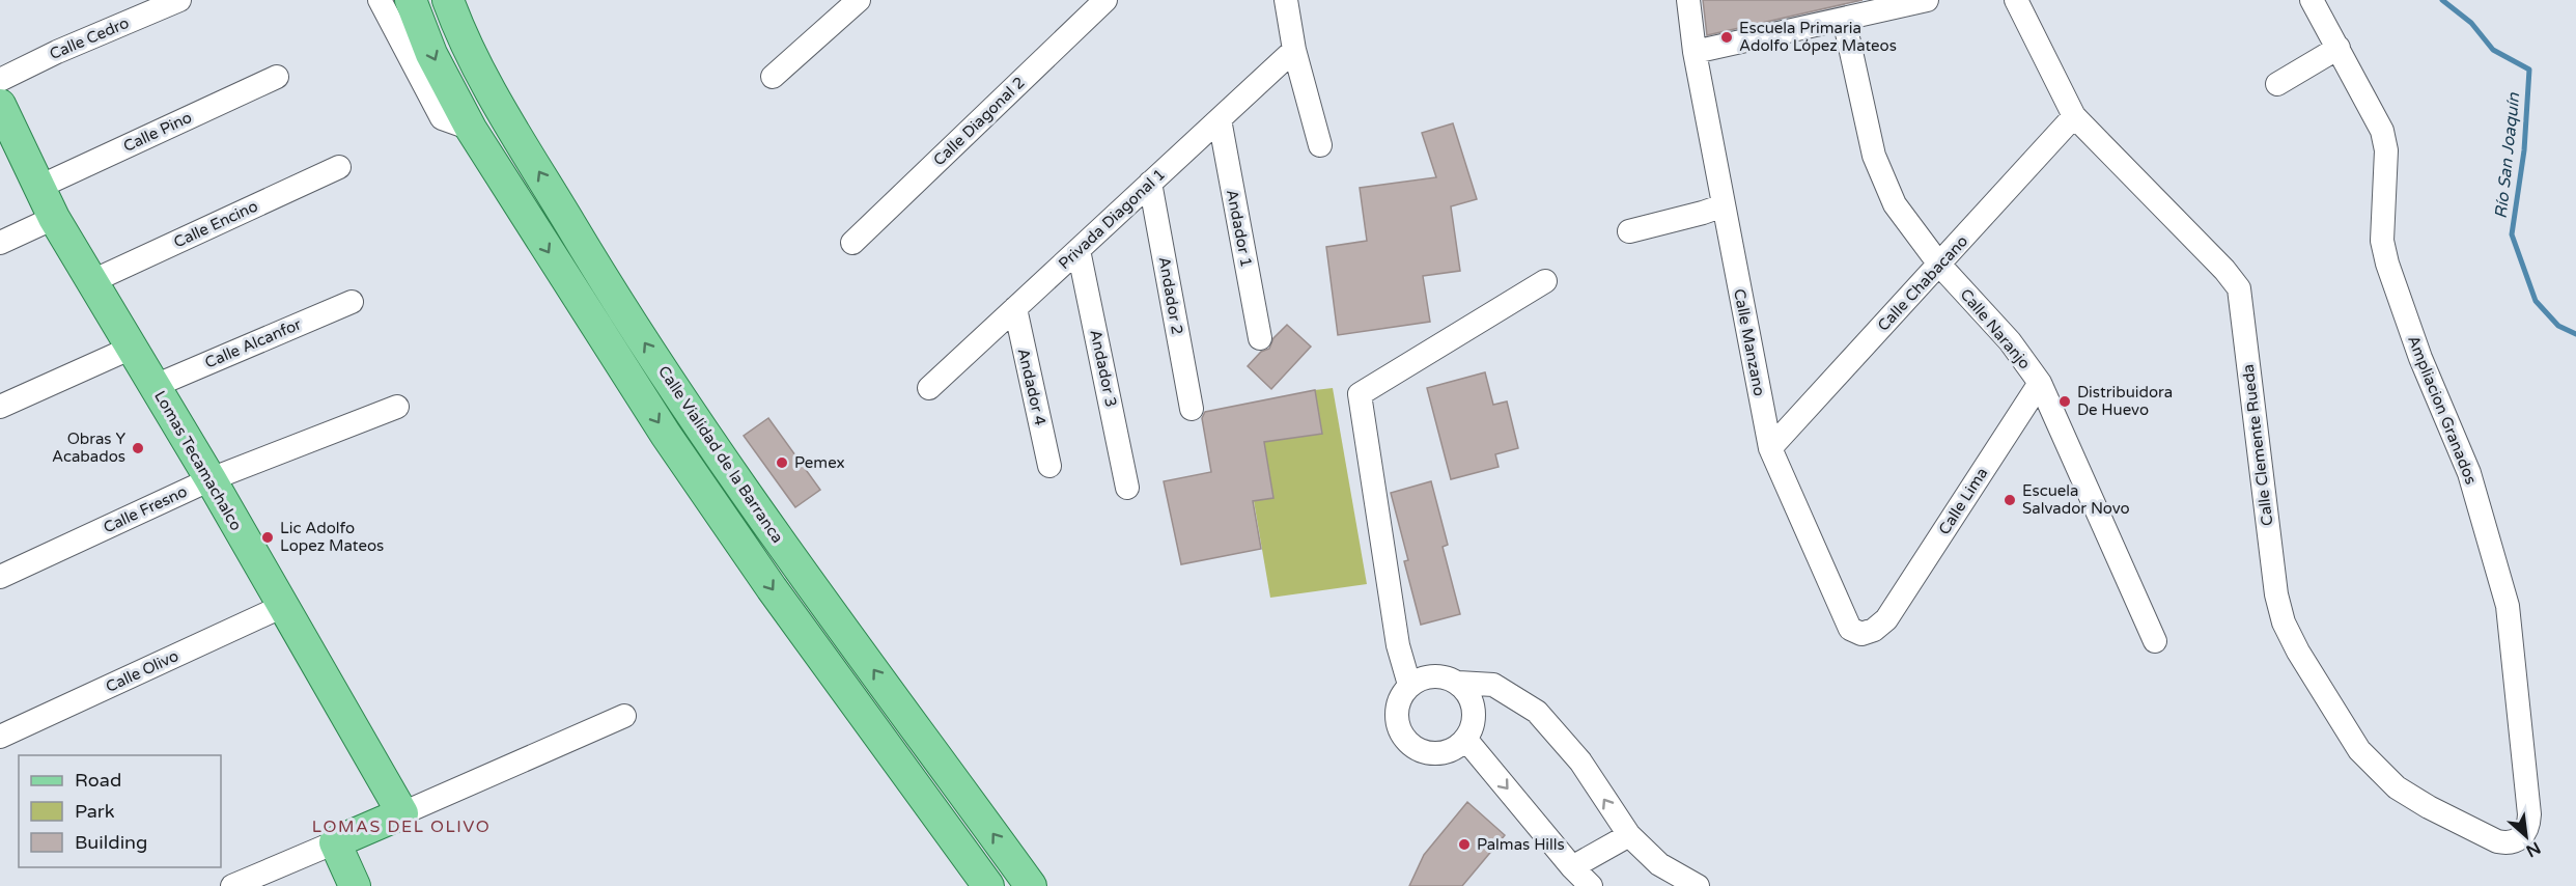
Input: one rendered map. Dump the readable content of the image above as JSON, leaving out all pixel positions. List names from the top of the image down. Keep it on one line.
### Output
{"streets":{"main road":["Calle Vialidad de la Barranca","Lomas Tecamachalco"],"street":["Calle Cedro","Calle Diagonal 2","Calle Pino","Privada Diagonal 1","Calle Encino","Andador 1","Calle Chabacano","Andador 2","Calle Naranjo","Calle Manzano","Calle Alcanfor","Andador 3","Andador 4","Ampliacion Granados","Calle Clemente Rueda","Calle Lima","Calle Fresno","Calle Olivo"]},"crossings":[["Calle Pino","Lomas Tecamachalco"],["Privada Diagonal 1","Andador 1"],["Privada Diagonal 1","Andador 2"],["Privada Diagonal 1","Andador 3"],["Privada Diagonal 1","Andador 4"],["Calle Encino","Lomas Tecamachalco"],["Calle Chabacano","Calle Naranjo"],["Calle Chabacano","Calle Manzano"],["Calle Chabacano","Calle Clemente Rueda"],["Calle Naranjo","Calle Lima"],["Calle Manzano","Calle Lima"],["Calle Alcanfor","Lomas Tecamachalco"],["Ampliacion Granados","Calle Clemente Rueda"],["Lomas Tecamachalco","Calle Fresno"],["Lomas Tecamachalco","Calle Olivo"]],"districts":["LOMAS DEL OLIVO"],"water":["Río San Joaquín"],"places":["Escuela Primaria Adolfo López Mateos","Distribuidora De Huevo","Obras Y Acabados","Pemex","Escuela Salvador Novo","Lic Adolfo Lopez Mateos","Palmas Hills"],"legend":["Road","Park","Building"],"north":"bottom right"}
